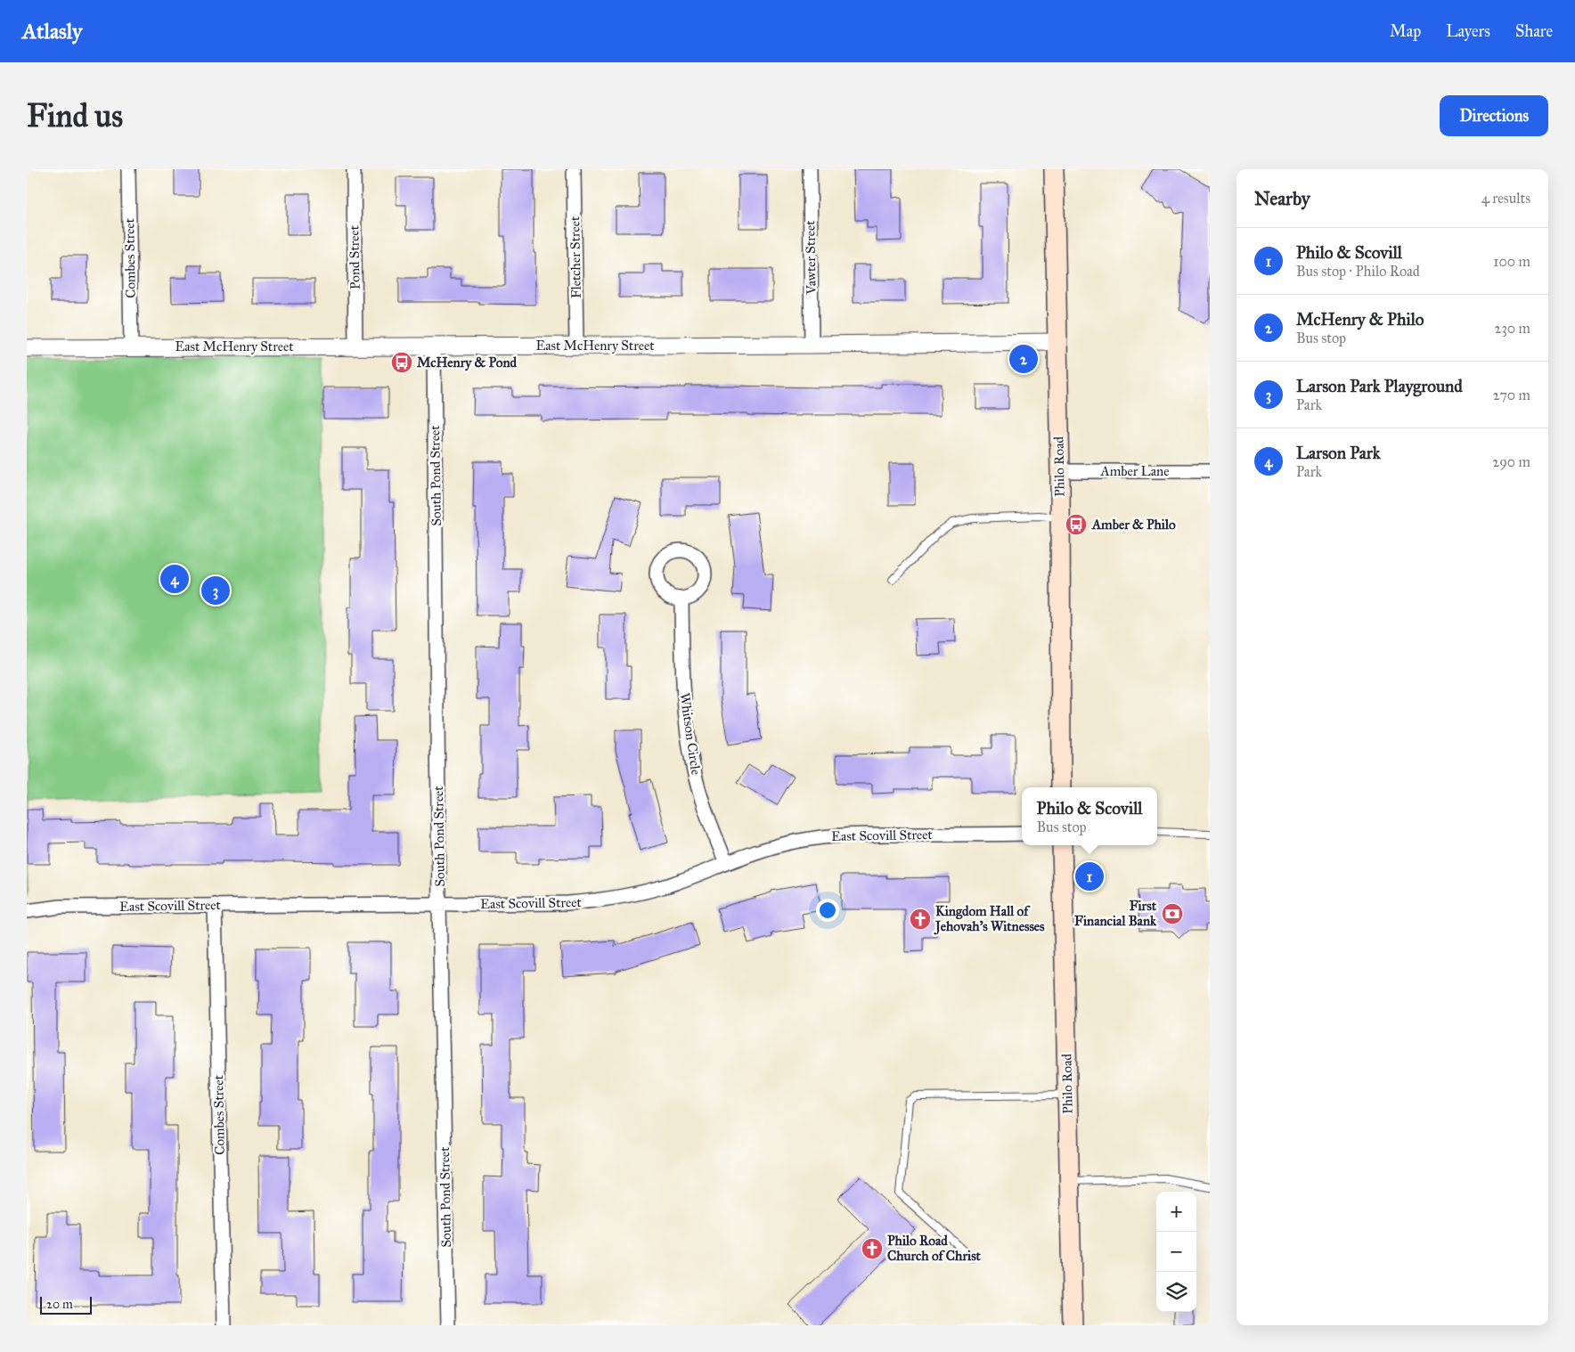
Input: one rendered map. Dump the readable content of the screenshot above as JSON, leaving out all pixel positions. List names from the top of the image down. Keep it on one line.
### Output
{"streets":{"main road":["Philo Road"],"street":["Pond Street","Fletcher Street","Vawter Street","Combes Street","East McHenry Street","Amber Lane","South Pond Street","Whitson Circle","East Scovill Street"]},"crossings":[["Pond Street","East McHenry Street"],["Fletcher Street","East McHenry Street"],["Vawter Street","East McHenry Street"],["Combes Street","East McHenry Street"],["Combes Street","East Scovill Street"],["East McHenry Street","Philo Road"],["East McHenry Street","South Pond Street"],["Philo Road","Amber Lane"],["South Pond Street","East Scovill Street"],["Whitson Circle","East Scovill Street"]],"places":{"bus stop":["McHenry & Pond","Amber & Philo"],"bank":["First Financial Bank"],"church":["Kingdom Hall of Jehovah's Witnesses","Philo Road Church of Christ"]},"scale_bar":"20 m","page":{"header":"Atlasly","nav":["Map","Layers","Share"],"buttons":"Directions","title":"Find us","heading":["Nearby","4 results"],"list":[{"mark":"1","name":"Philo & Scovill","note":"Bus stop · Philo Road","value":"100 m"},{"mark":"2","name":"McHenry & Philo","note":"Bus stop","value":"230 m"},{"mark":"3","name":"Larson Park Playground","note":"Park","value":"270 m"},{"mark":"4","name":"Larson Park","note":"Park","value":"290 m"}],"pins":["2","4","3","1"],"popup":["Philo & Scovill","Bus stop"],"map_buttons":["+","−"],"scale":"20 m"}}
